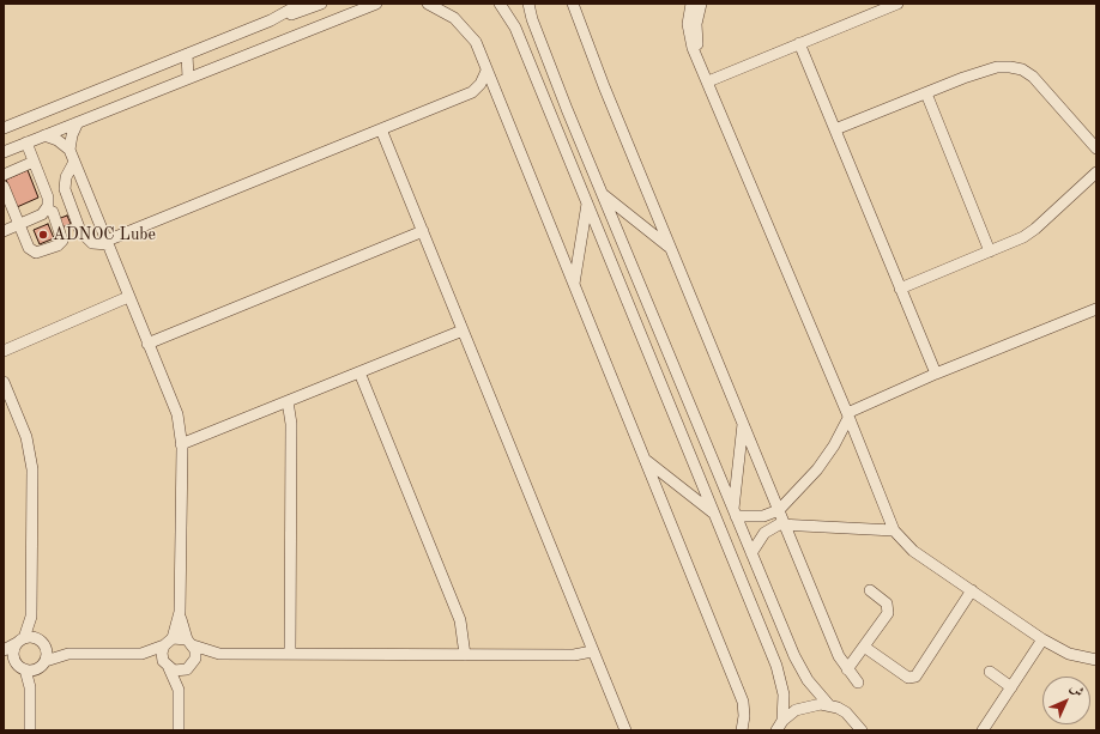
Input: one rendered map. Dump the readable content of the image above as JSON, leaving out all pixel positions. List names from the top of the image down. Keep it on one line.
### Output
{"places":["ADNOC Lube"],"north":"top right"}
